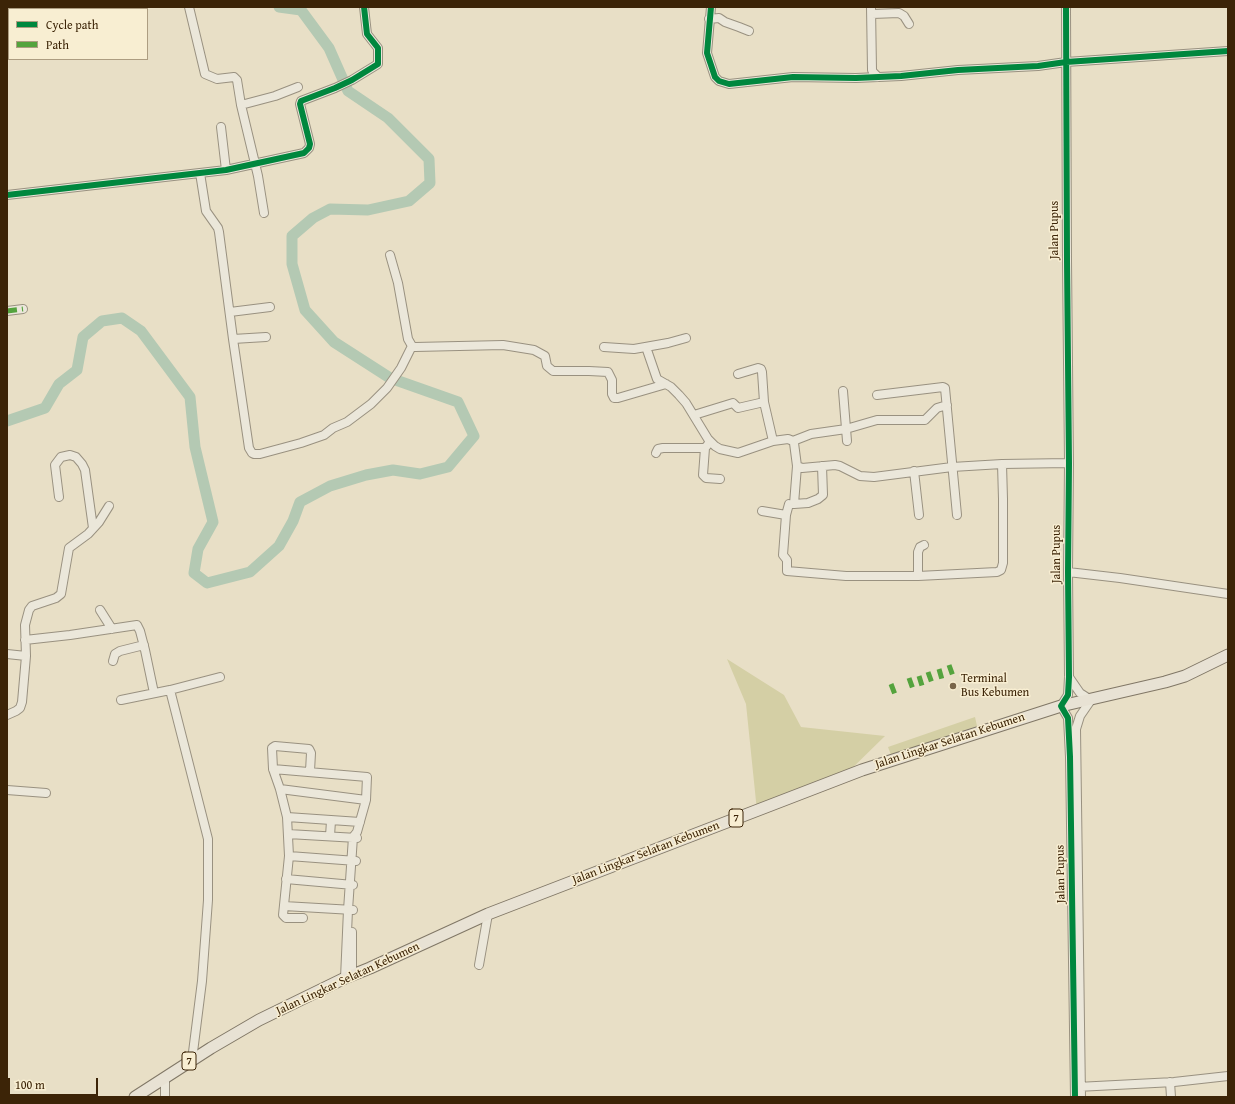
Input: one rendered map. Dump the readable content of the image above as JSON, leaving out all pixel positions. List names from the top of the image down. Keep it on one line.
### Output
{"streets":{"highway":["Jalan Lingkar Selatan Kebumen","7"],"street":["Jalan Pupus"]},"crossings":[["Jalan Pupus","Jalan Lingkar Selatan Kebumen"]],"places":["Terminal Bus Kebumen"],"legend":["Cycle path","Path"],"scale_bar":"100 m"}
